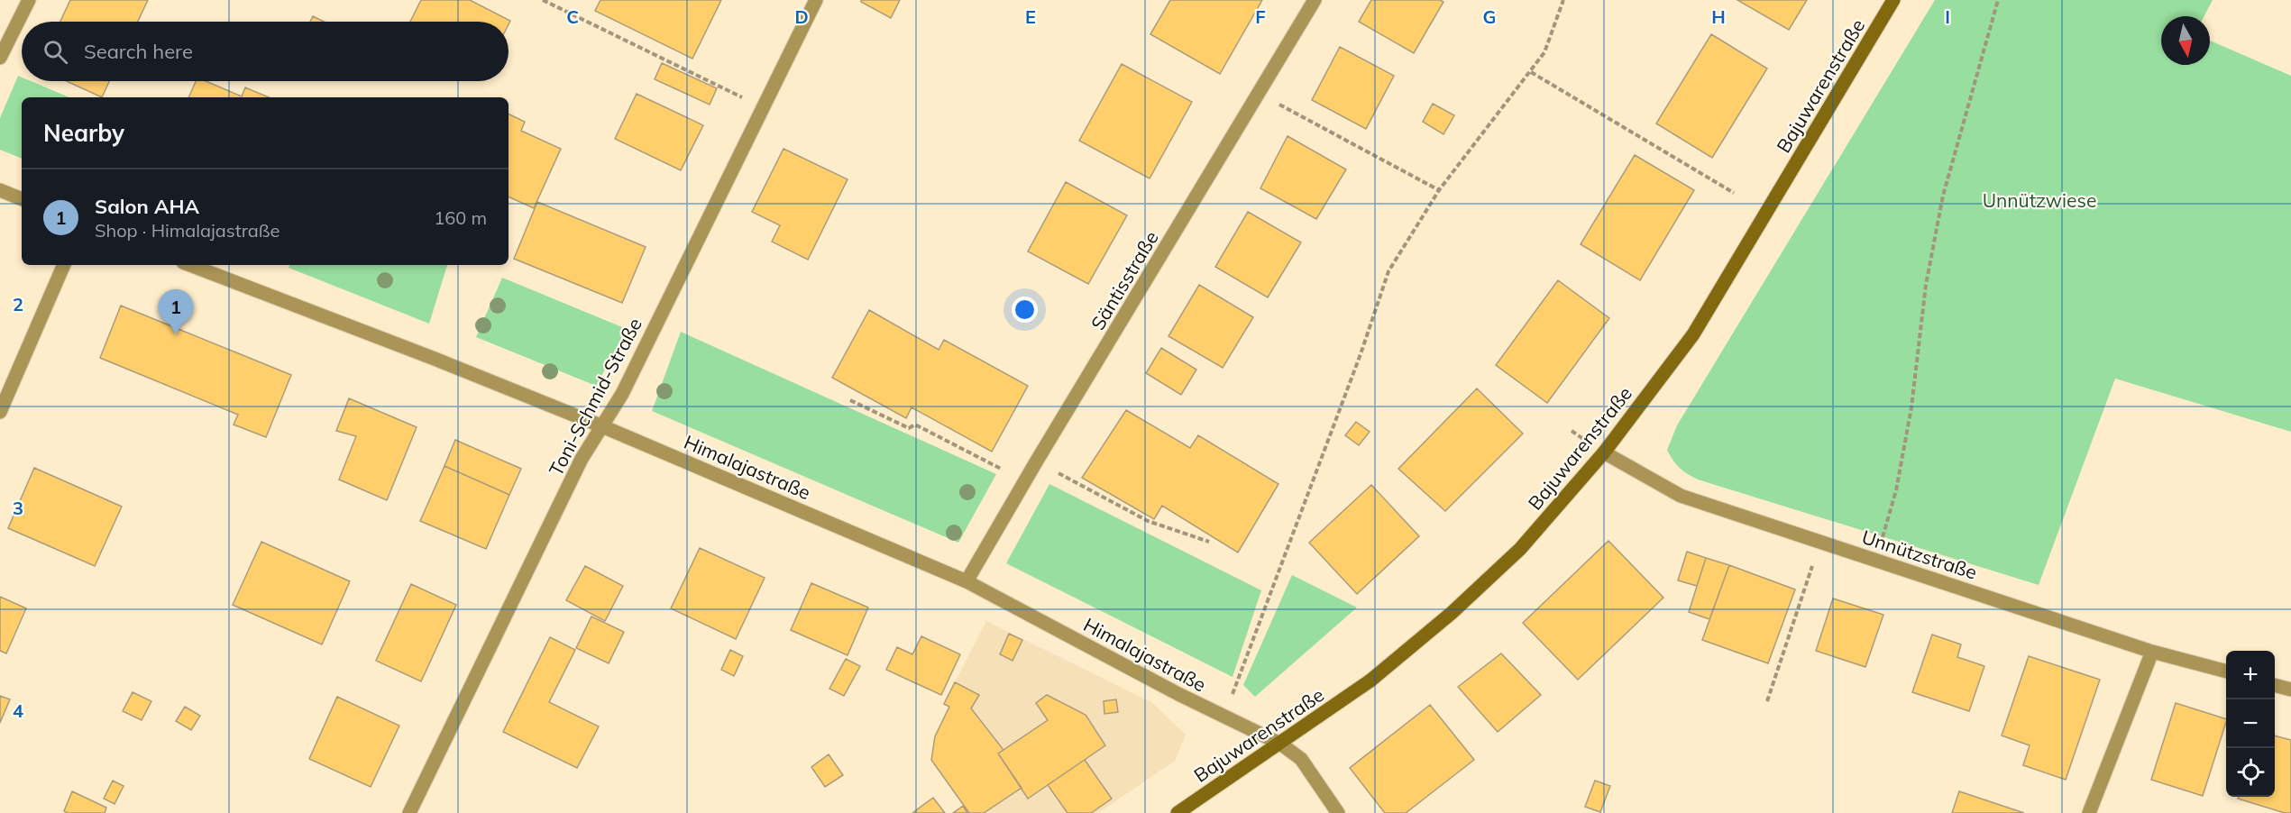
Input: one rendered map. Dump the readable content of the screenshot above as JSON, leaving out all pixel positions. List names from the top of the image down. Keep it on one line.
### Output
{"streets":{"main road":["Bajuwarenstraße"],"street":["Säntisstraße","Toni-Schmid-Straße","Himalajastraße","Unnützstraße"]},"crossings":[["Bajuwarenstraße","Himalajastraße"],["Bajuwarenstraße","Unnützstraße"],["Säntisstraße","Himalajastraße"],["Toni-Schmid-Straße","Himalajastraße"]],"parks":["Unnützwiese"],"north":"bottom","page":{"search":"Search here","heading":"Nearby","list":[{"mark":"1","name":"Salon AHA","note":"Shop · Himalajastraße","value":"160 m"}],"pins":"1","map_buttons":["+","−"]},"grid":{"columns":["C","D","E","F","G","H","I"],"rows":["2","3","4"]}}
